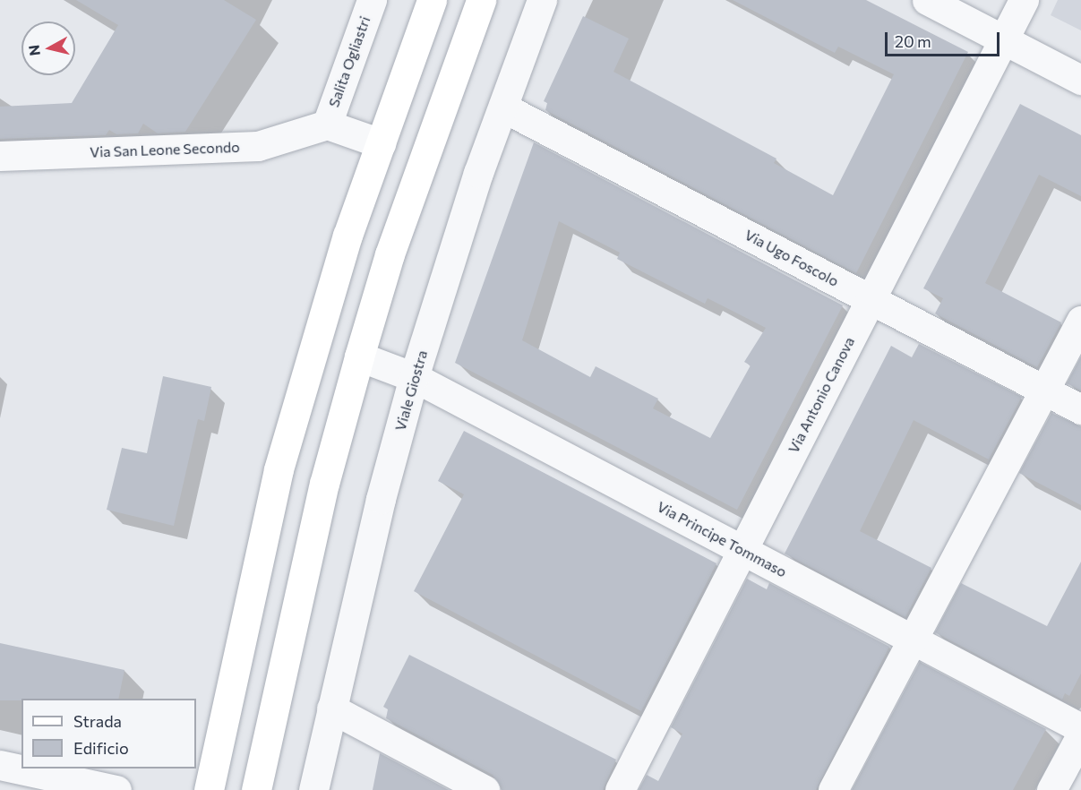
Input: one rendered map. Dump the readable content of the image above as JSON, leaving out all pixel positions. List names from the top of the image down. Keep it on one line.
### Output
{"streets":{"street":["Salita Ogliastri","Via San Leone Secondo","Via Ugo Foscolo","Viale Giostra","Via Antonio Canova","Via Principe Tommaso"]},"crossings":[["Salita Ogliastri","Via San Leone Secondo"],["Via Ugo Foscolo","Viale Giostra"],["Via Ugo Foscolo","Via Antonio Canova"],["Viale Giostra","Via Principe Tommaso"],["Via Antonio Canova","Via Principe Tommaso"]],"legend":["Strada","Edificio"],"scale_bar":"20 m","north":"left"}
